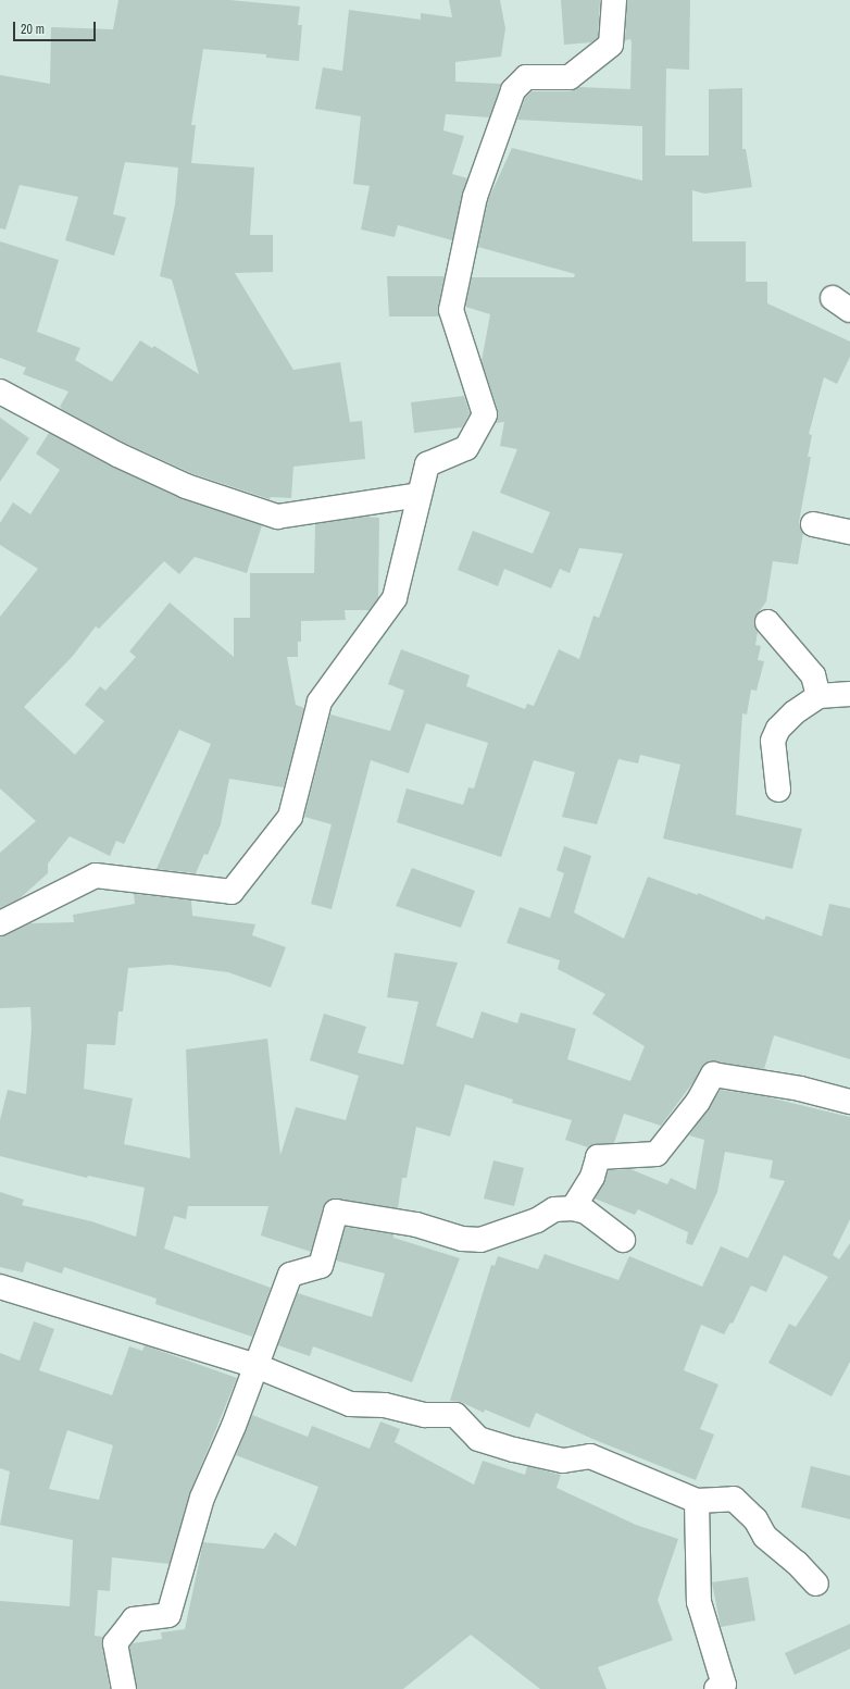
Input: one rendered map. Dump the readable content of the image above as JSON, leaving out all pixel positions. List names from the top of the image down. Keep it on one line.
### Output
{"scale_bar":"20 m"}
